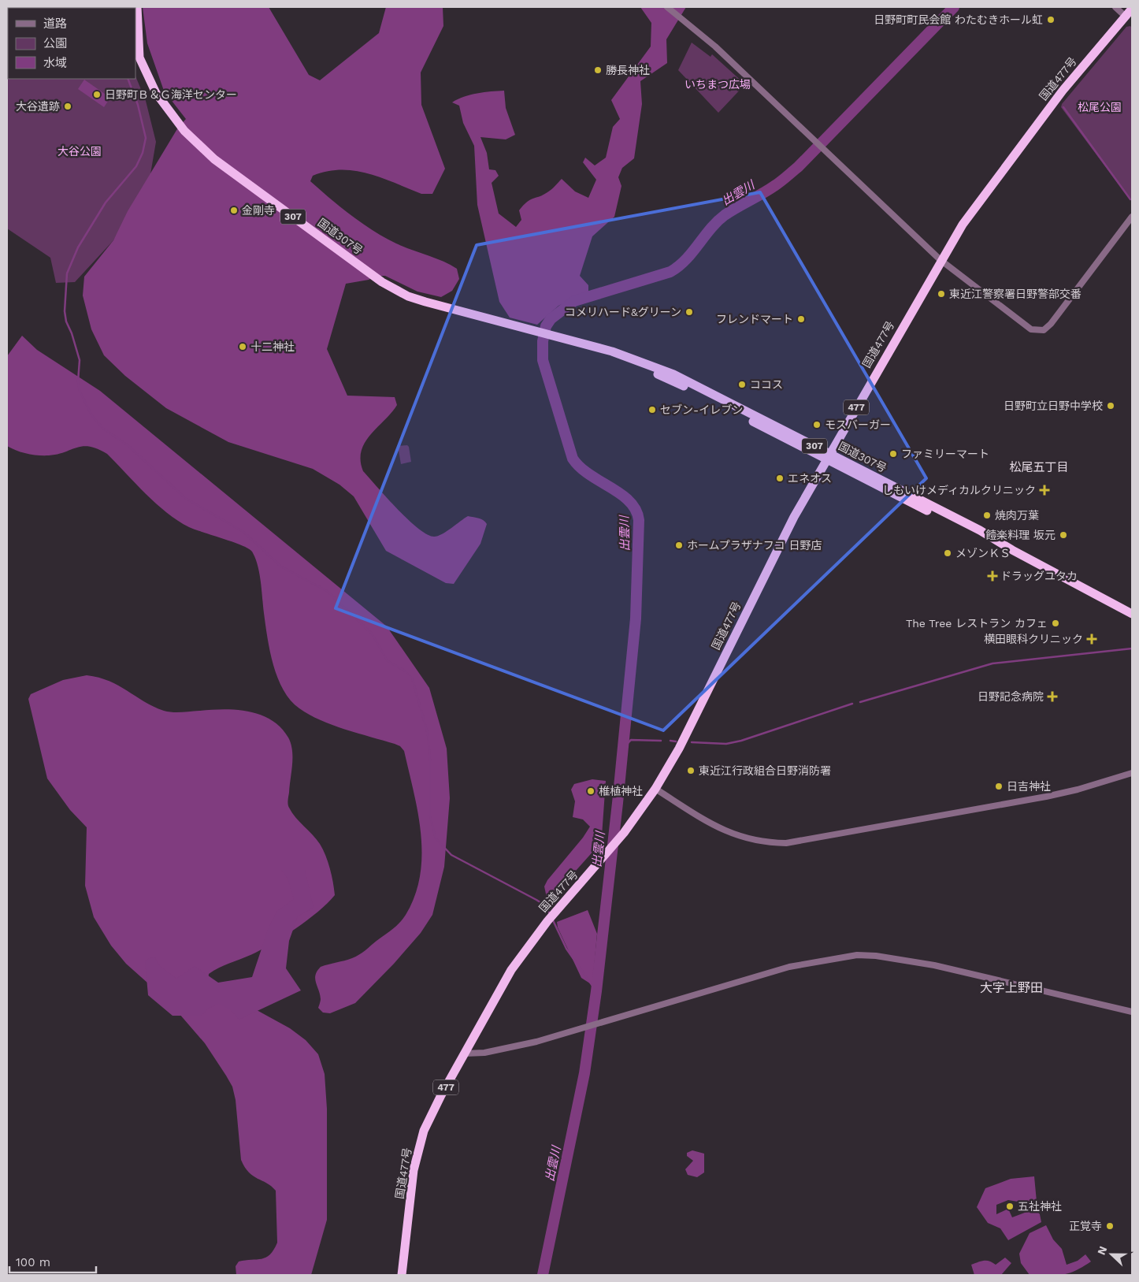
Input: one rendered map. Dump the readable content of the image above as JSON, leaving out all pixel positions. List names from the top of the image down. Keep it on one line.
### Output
{"streets":{"highway":["国道477号","307","国道307号","477"]},"crossings":[["国道477号","国道307号"]],"districts":["松尾五丁目","大字上野田"],"water":["出雲川"],"parks":["いちまつ広場","松尾公園","大谷公園"],"places":{"other":["日野町町民会館 わたむきホール虹","勝長神社","日野町Ｂ＆Ｇ海洋センター","大谷遺跡","金剛寺","東近江警察署日野警部交番","コメリハード&グリーン","フレンドマート","十二神社","ココス","日野町立日野中学校","セブン-イレブン","モスバーガー","ファミリーマート","エネオス","焼肉万葉","饐楽料理 坂元","ホームプラザナフコ 日野店","メゾンＫＳ","The Tree レストラン カフェ","東近江行政組合日野消防署","日吉神社","椎植神社","五社神社","正覚寺"],"health":["しもいけメディカルクリニック","ドラッグユタカ","横田眼科クリニック","日野記念病院"]},"legend":["道路","公園","水域"],"scale_bar":"100 m","north":"left"}
